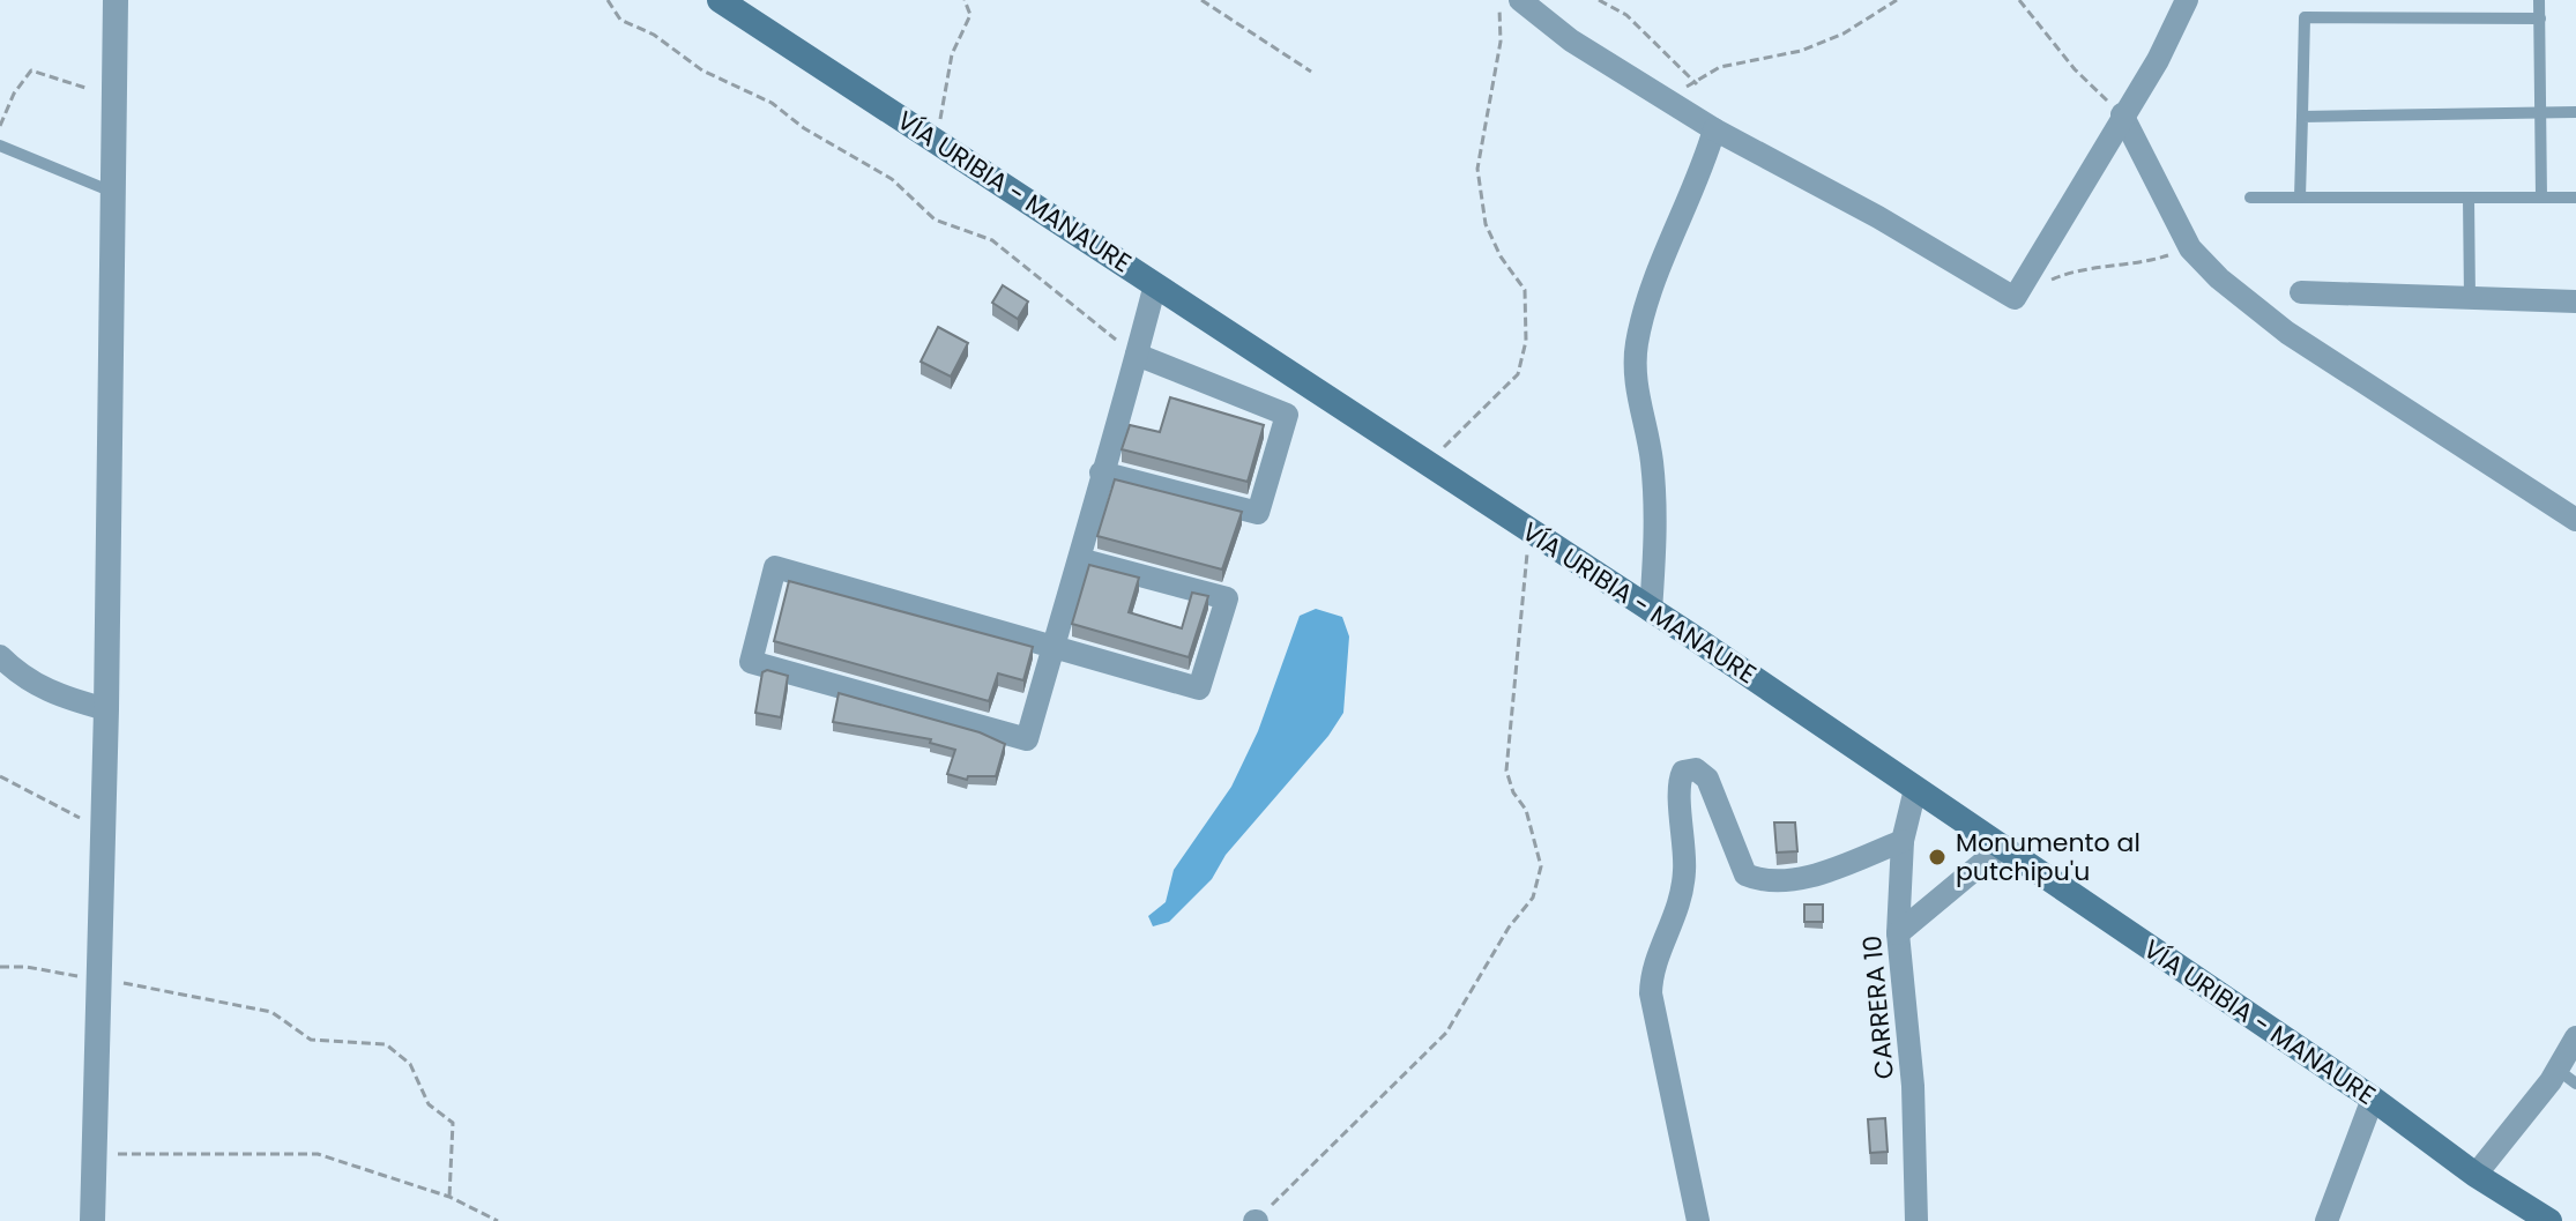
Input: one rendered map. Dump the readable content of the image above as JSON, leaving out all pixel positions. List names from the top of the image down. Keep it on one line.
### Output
{"streets":{"main road":["VÍA URIBIA - MANAURE"],"street":["CARRERA 10"]},"crossings":[["VÍA URIBIA - MANAURE","CARRERA 10"]],"places":["Monumento al putchipu'u"]}
